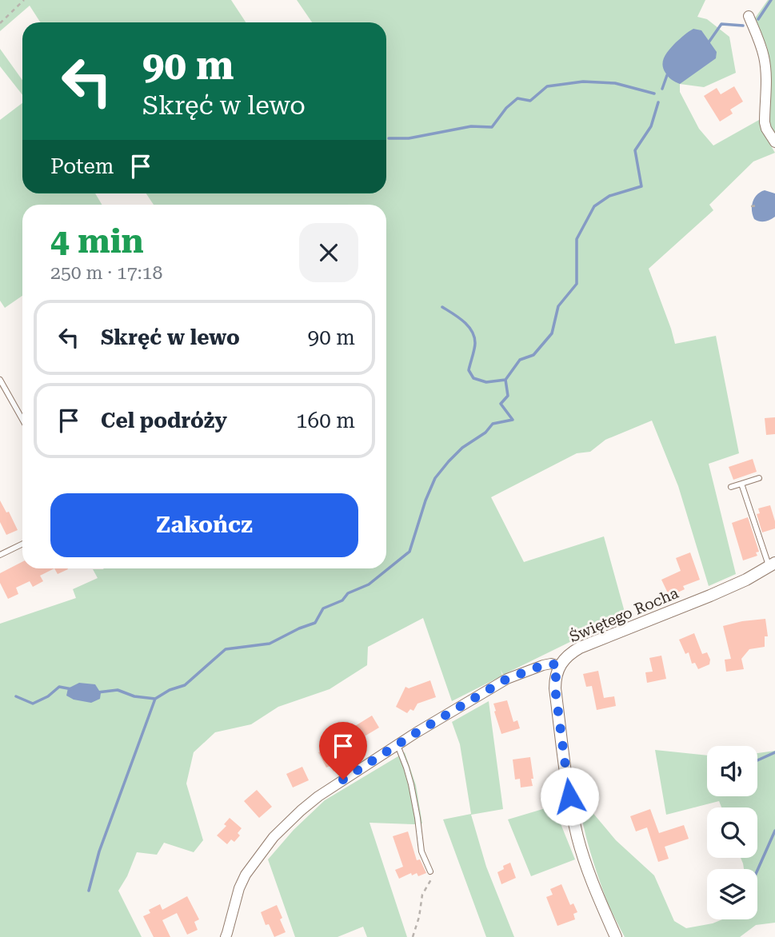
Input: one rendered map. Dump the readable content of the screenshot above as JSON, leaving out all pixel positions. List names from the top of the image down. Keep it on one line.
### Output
{"streets":{"street":["Świętego Rocha"]},"page":{"turn":["90 m","Skręć w lewo"],"then":"Potem","heading":["4 min","250 m · 17:18"],"list":[{"name":"Skręć w lewo","value":"90 m"},{"name":"Cel podróży","value":"160 m"}],"buttons":"Zakończ"}}
